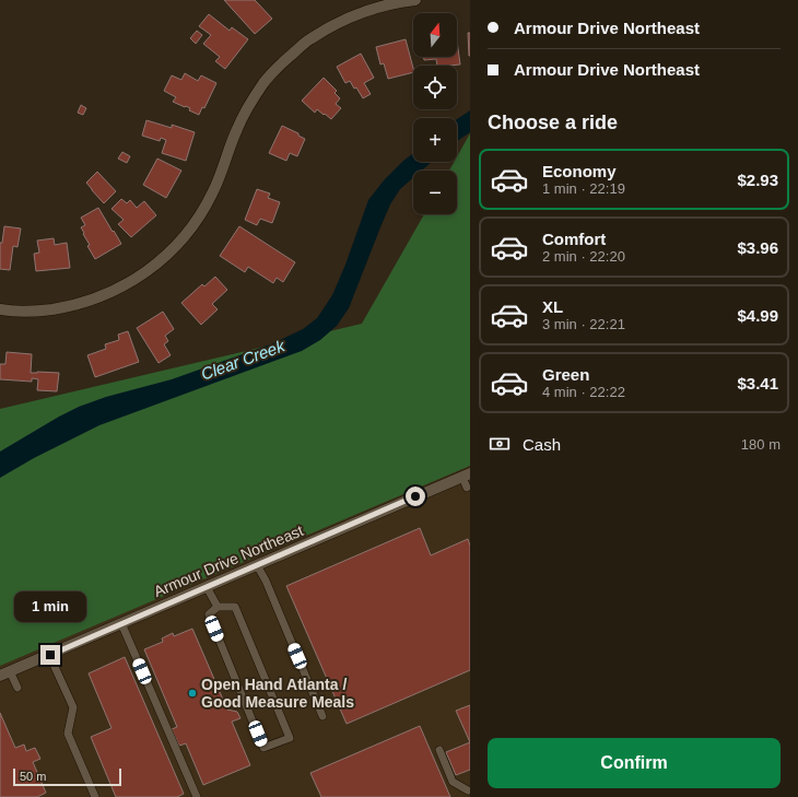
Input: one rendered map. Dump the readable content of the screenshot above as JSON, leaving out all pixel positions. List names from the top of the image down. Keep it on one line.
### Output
{"streets":{"street":["Armour Drive Northeast"]},"water":["Clear Creek"],"places":["Open Hand Atlanta / Good Measure Meals"],"scale_bar":"50 m","north":"top","page":{"banner":["Armour Drive Northeast","Armour Drive Northeast"],"map_buttons":["+","−"],"heading":"Choose a ride","list":[{"name":"Economy","note":"1 min · 22:19","value":"$2.93"},{"name":"Comfort","note":"2 min · 22:20","value":"$3.96"},{"name":"XL","note":"3 min · 22:21","value":"$4.99"},{"name":"Green","note":"4 min · 22:22","value":"$3.41"}],"pay":["Cash","180 m"],"bubble":"1 min","buttons":"Confirm","scale":"50 m"}}
